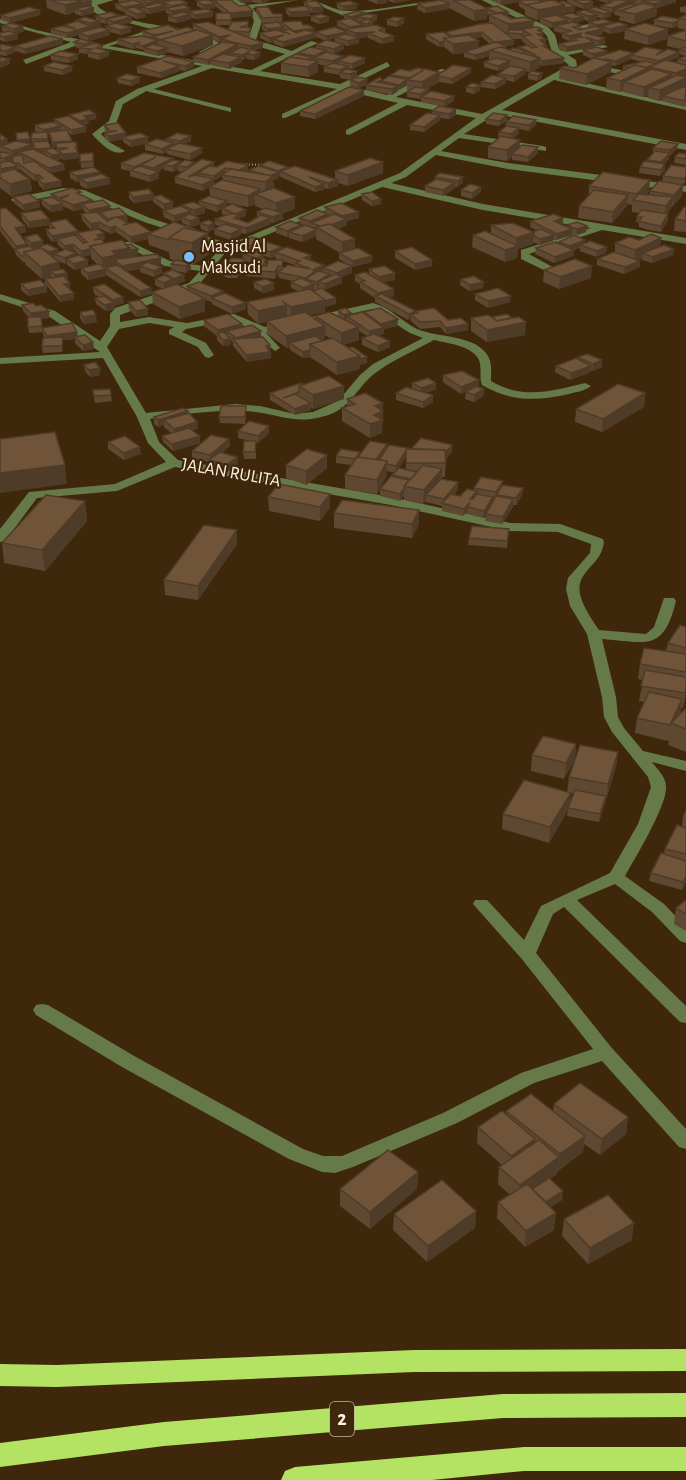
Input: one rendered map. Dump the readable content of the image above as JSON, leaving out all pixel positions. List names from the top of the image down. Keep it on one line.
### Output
{"streets":{"highway":["2"],"street":["JALAN RULITA"]},"places":["Masjid Al Maksudi"]}
